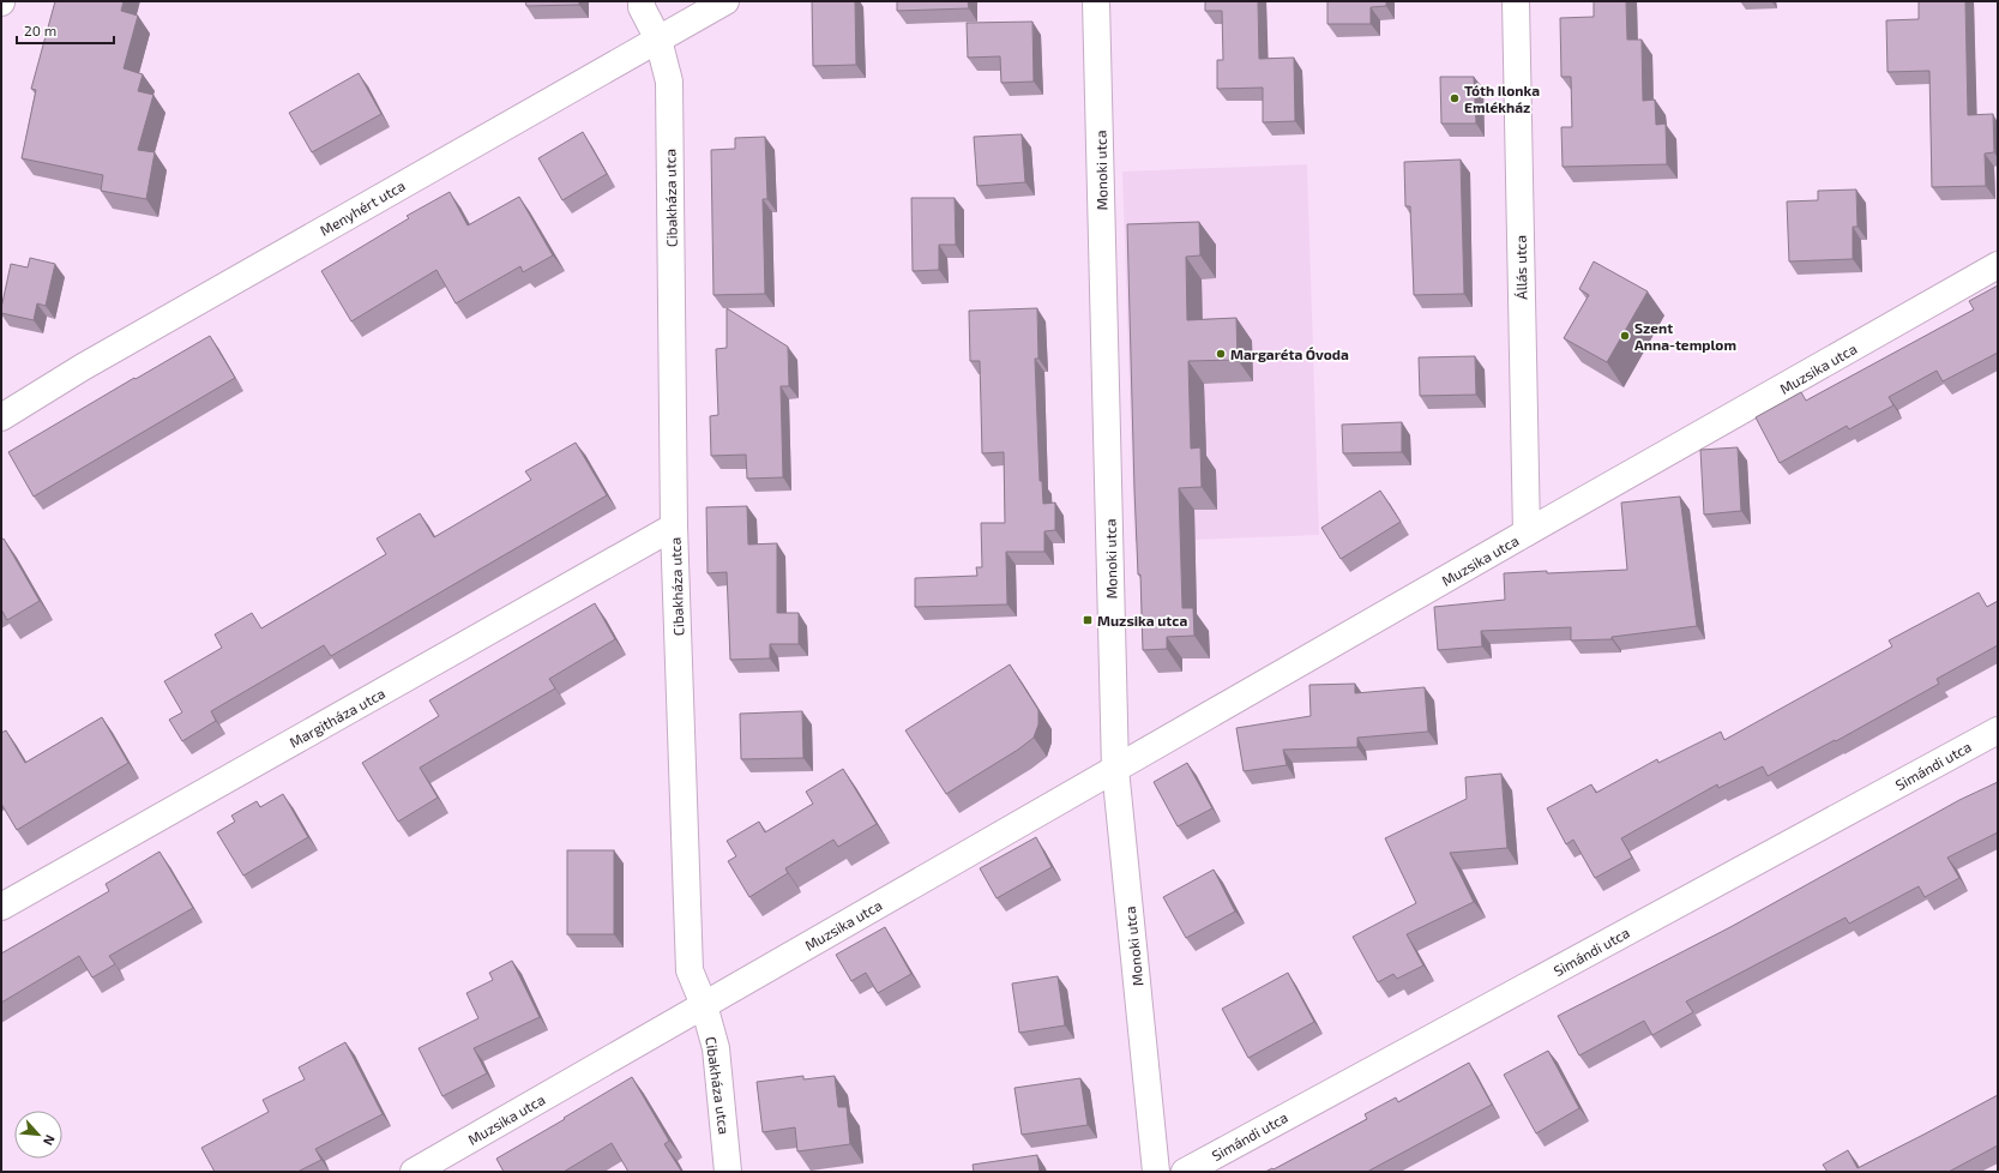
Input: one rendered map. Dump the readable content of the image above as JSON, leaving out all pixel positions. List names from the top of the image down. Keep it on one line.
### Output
{"streets":{"street":["Monoki utca","Cibakháza utca","Menyhért utca","Állás utca","Muzsika utca","Margitháza utca","Simándi utca"]},"crossings":[["Monoki utca","Muzsika utca"],["Cibakháza utca","Menyhért utca"],["Cibakháza utca","Muzsika utca"],["Cibakháza utca","Margitháza utca"],["Állás utca","Muzsika utca"]],"places":{"other":["Tóth Ilonka Emlékház","Szent Anna-templom","Margaréta Óvoda"],"transit":["Muzsika utca"]},"scale_bar":"20 m","north":"bottom right"}
